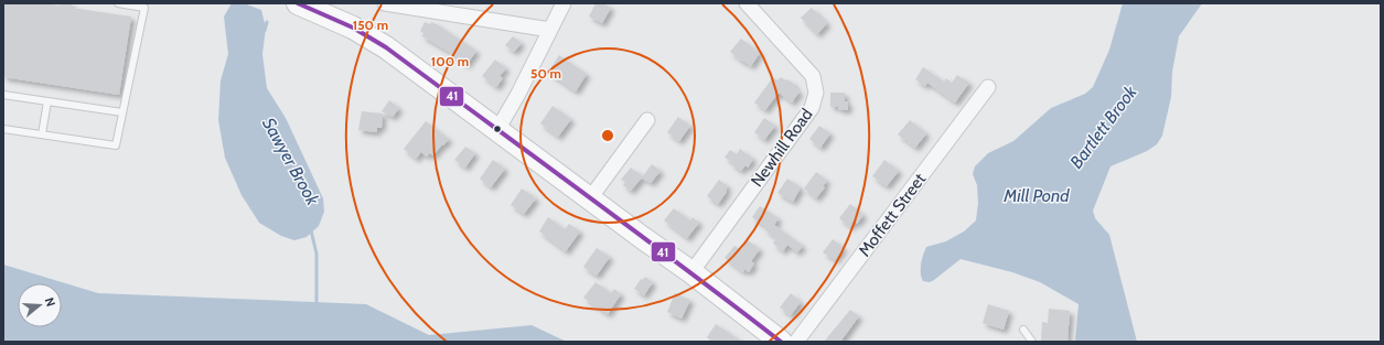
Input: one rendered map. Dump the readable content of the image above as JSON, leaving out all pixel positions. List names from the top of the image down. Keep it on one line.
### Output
{"streets":{"street":["Newhill Road","Moffett Street"]},"water":["Bartlett Brook","Sawyer Brook","Mill Pond"],"lines":["transit line 41"],"north":"right","rings":["150 m","100 m","50 m"]}
